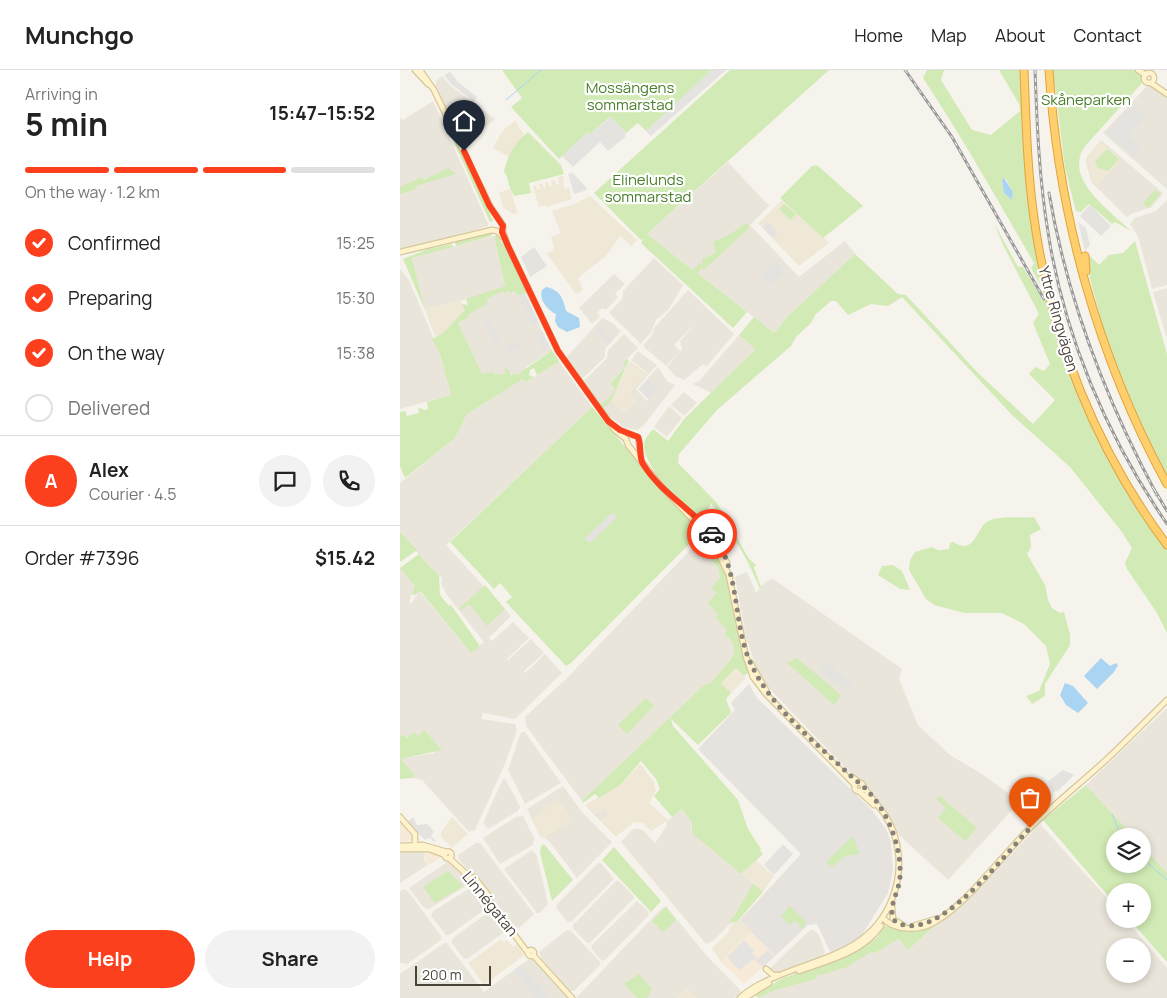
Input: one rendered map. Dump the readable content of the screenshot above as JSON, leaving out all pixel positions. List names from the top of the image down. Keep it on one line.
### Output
{"streets":{"highway":["Yttre Ringvägen"],"main road":["Linnégatan"]},"parks":["Mossängens sommarstad","Skåneparken","Elinelunds sommarstad"],"scale_bar":"200 m","page":{"header":"Munchgo","nav":["Home","Map","About","Contact"],"heading":["5 min","Arriving in","15:47–15:52"],"panel":["Alex","Courier · 4.5","Order #7396","$15.42"],"bar":"On the way · 1.2 km","list":[["Confirmed","15:25"],["Preparing","15:30"],["On the way","15:38"],"Delivered"],"round":"A","map_buttons":["+","−"],"buttons":["Help","Share"],"scale":"200 m"}}
